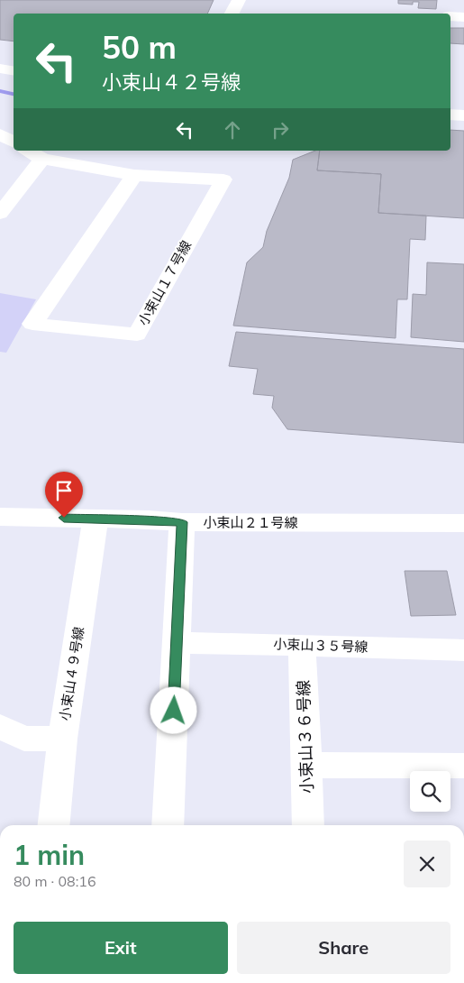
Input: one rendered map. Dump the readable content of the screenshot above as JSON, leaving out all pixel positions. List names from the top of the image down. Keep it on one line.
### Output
{"streets":{"street":["小束山１７号線","小束山２１号線","小束山３５号線","小束山４９号線","小束山３６号線"]},"crossings":[["小束山２１号線","小束山４９号線"],["小束山３５号線","小束山３６号線"]],"page":{"turn":["50 m","小束山４２号線"],"heading":["1 min","80 m · 08:16"],"buttons":["Exit","Share"]}}
